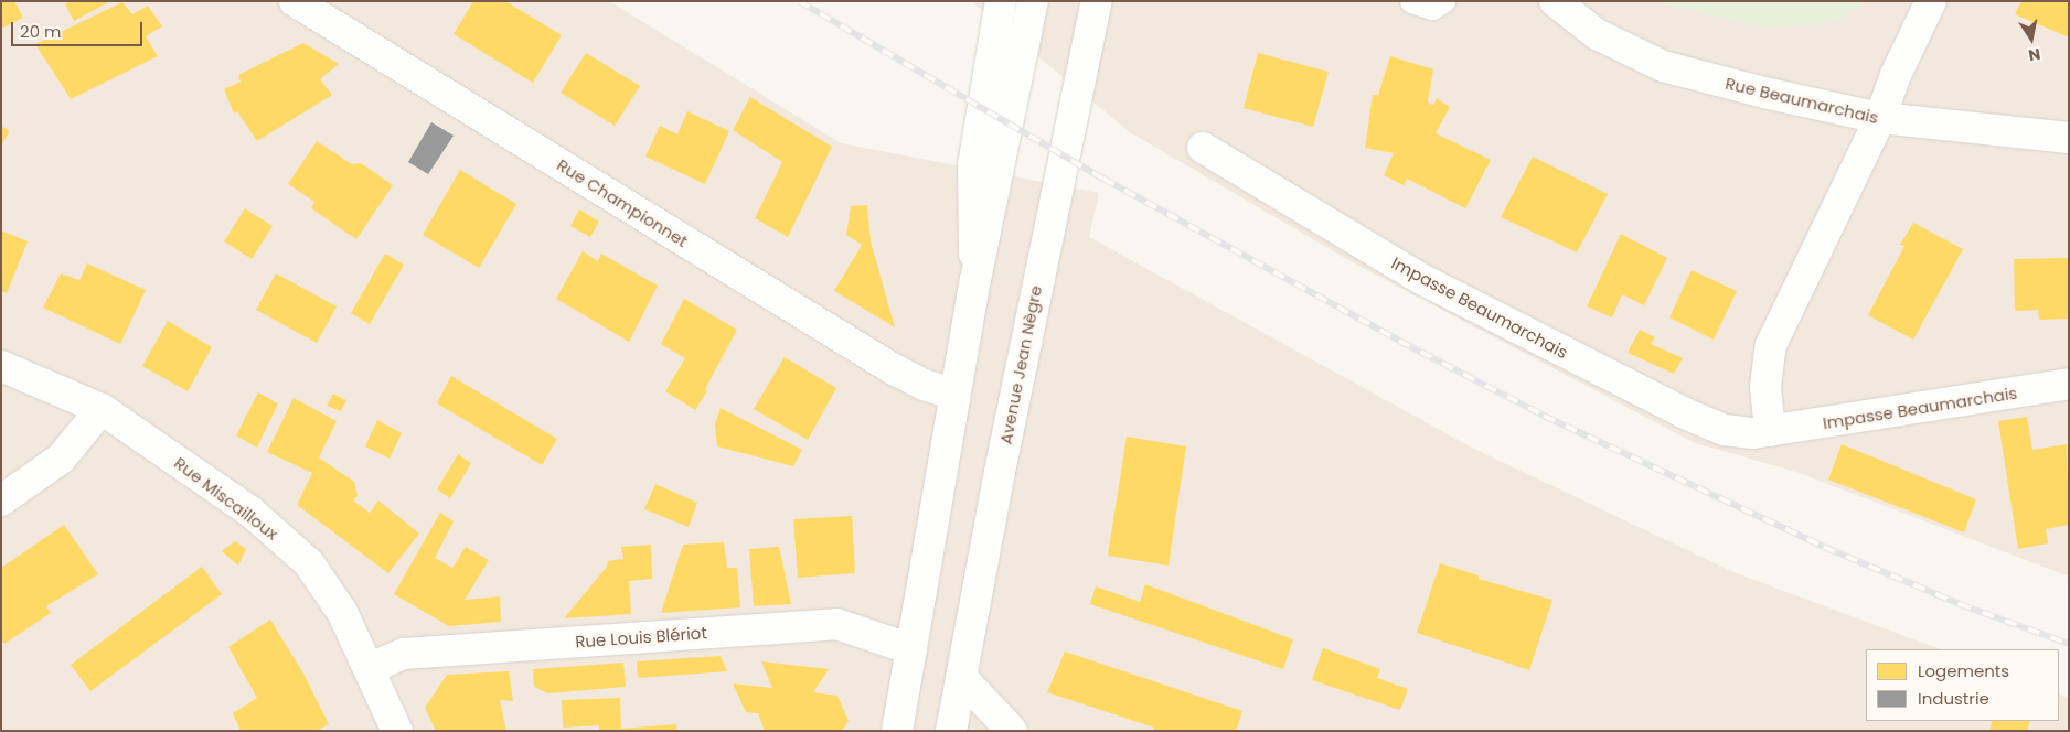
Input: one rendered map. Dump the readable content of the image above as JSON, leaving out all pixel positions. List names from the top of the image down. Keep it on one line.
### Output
{"streets":{"street":["Rue Beaumarchais","Rue Championnet","Impasse Beaumarchais","Avenue Jean Nègre","Rue Miscailloux","Rue Louis Blériot"]},"crossings":[["Rue Miscailloux","Rue Louis Blériot"]],"legend":["Logements","Industrie"],"scale_bar":"20 m","north":"bottom"}
